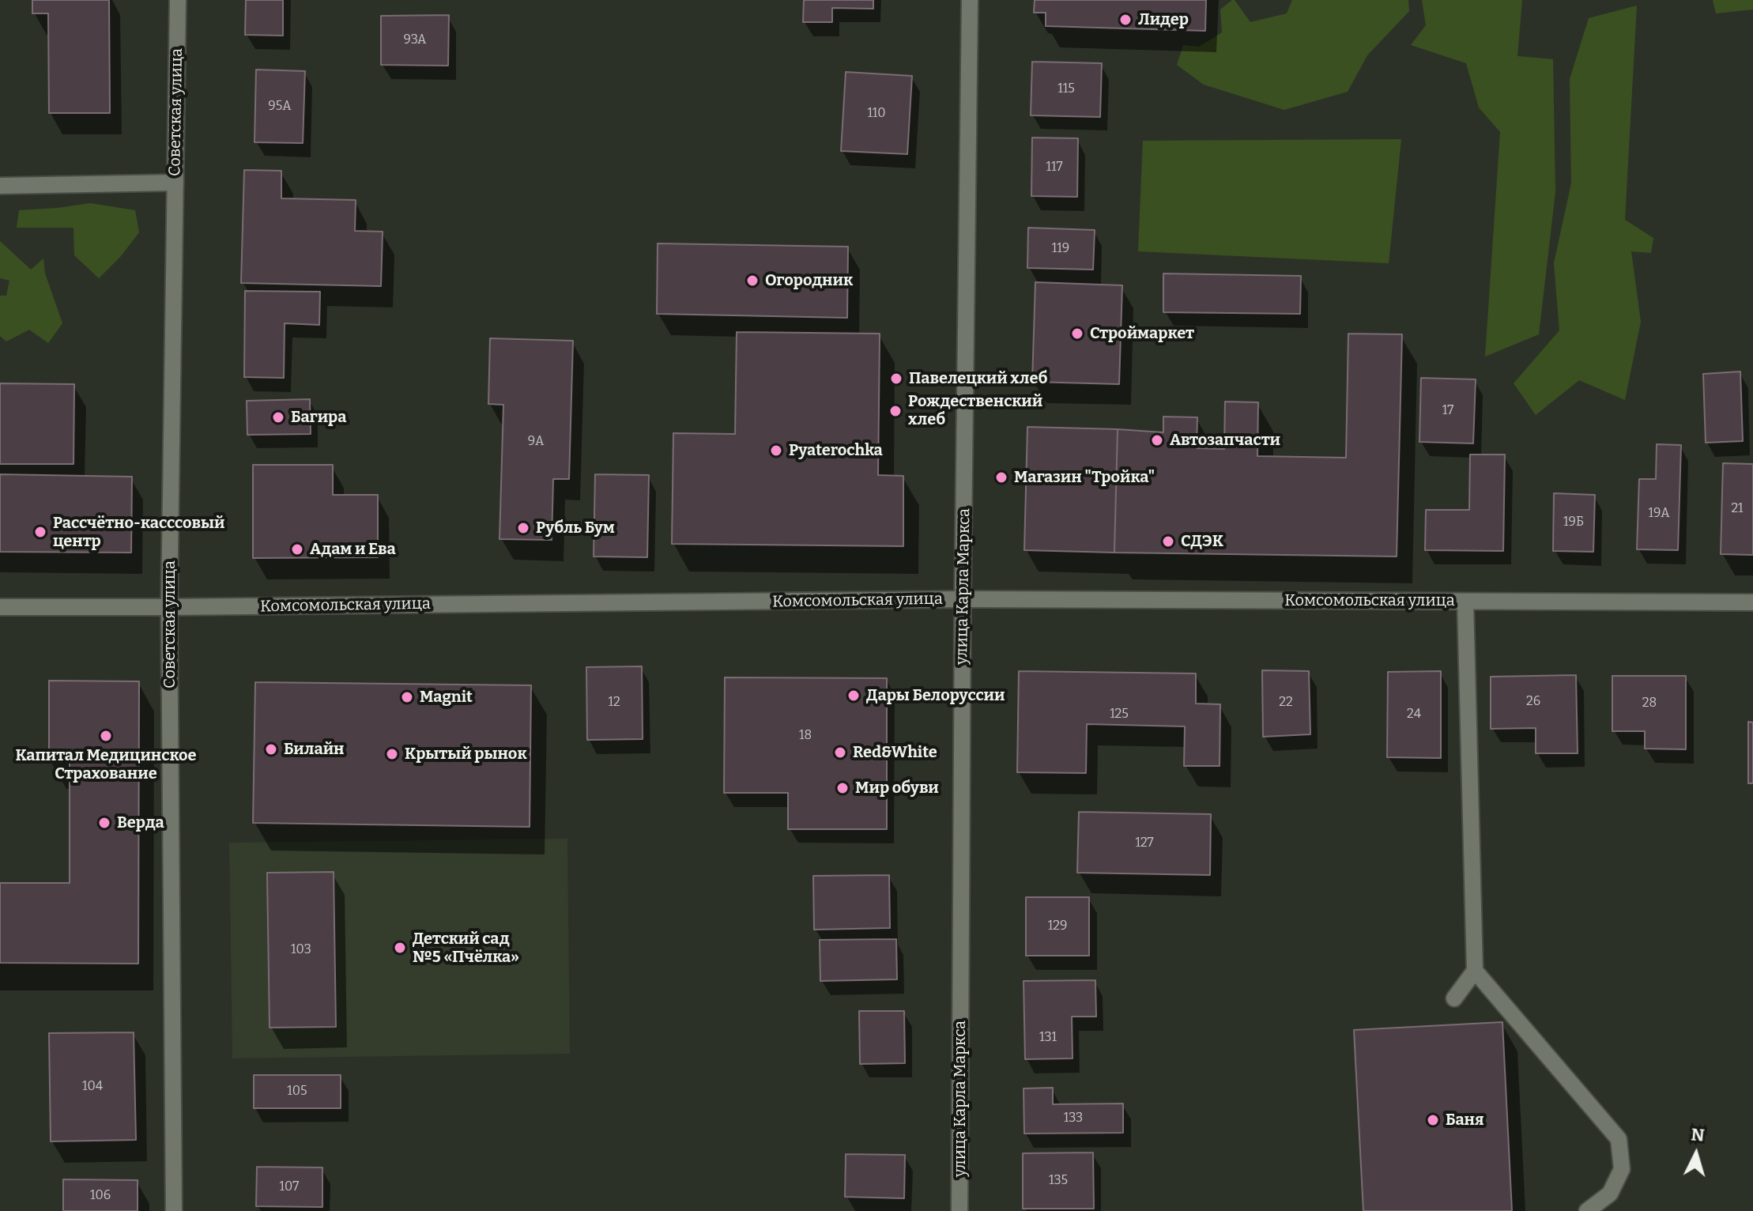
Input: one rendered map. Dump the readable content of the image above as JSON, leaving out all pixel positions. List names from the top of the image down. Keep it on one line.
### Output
{"streets":{"street":["Советская улица","улица Карла Маркса","Комсомольская улица"]},"crossings":[["Советская улица","Комсомольская улица"],["улица Карла Маркса","Комсомольская улица"]],"places":["Лидер","Огородник","Строймаркет","Павелецкий хлеб","Рождественский хлеб","Багира","Автозапчасти","Pyaterochka","Магазин \"Тройка\"","Рубль Бум","Рассчётно-касссовый центр","СДЭК","Адам и Ева","Дары Белоруссии","Magnit","Капитал Медицинское Страхование","Билайн","Red&White","Крытый рынок","Мир обуви","Верда","Детский сад №5 «Пчёлка»","Баня"],"house_numbers":["93А","115","95А","110","117","119","17","9А","21","19А","19Б","26","12","22","28","125","24","18","127","129","103","131","104","105","133","135","107","106"],"north":"top"}
